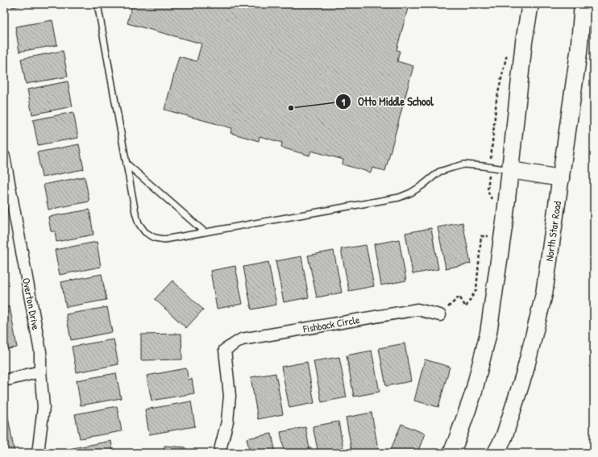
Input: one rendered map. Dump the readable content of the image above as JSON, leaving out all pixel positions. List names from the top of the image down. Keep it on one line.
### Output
{"streets":{"main road":["North Star Road"],"street":["Overton Drive","Fishback Circle"]},"places":["Otto Middle School"]}
